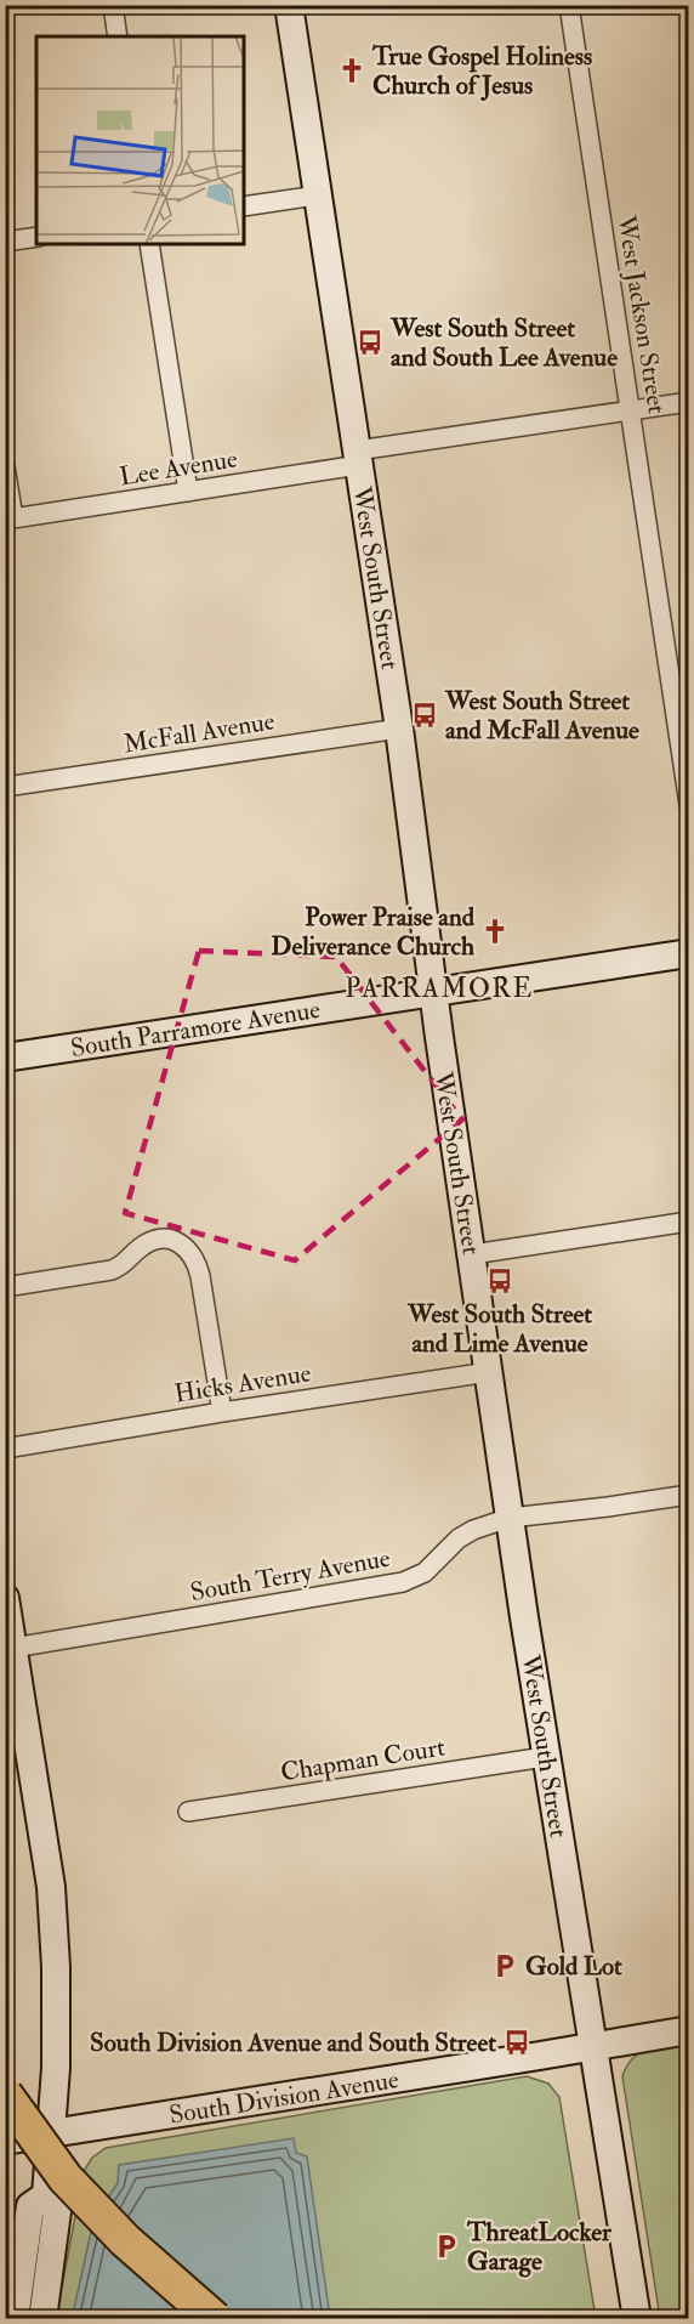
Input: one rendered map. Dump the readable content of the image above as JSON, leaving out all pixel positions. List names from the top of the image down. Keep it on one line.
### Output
{"streets":{"main road":["West South Street","South Parramore Avenue","South Division Avenue"],"street":["West Jackson Street","Lee Avenue","McFall Avenue","Hicks Avenue","South Terry Avenue","Chapman Court"]},"crossings":[["West Jackson Street","Lee Avenue"],["Lee Avenue","West South Street"],["West South Street","McFall Avenue"],["West South Street","South Parramore Avenue"],["West South Street","Hicks Avenue"],["West South Street","South Terry Avenue"],["West South Street","Chapman Court"],["West South Street","South Division Avenue"]],"districts":["PARRAMORE"],"places":{"church":["True Gospel Holiness Church of Jesus","Power Praise and Deliverance Church"],"bus stop":["West South Street and South Lee Avenue","West South Street and McFall Avenue","West South Street and Lime Avenue","South Division Avenue and South Street"],"parking":["Gold Lot","ThreatLocker Garage"]}}
